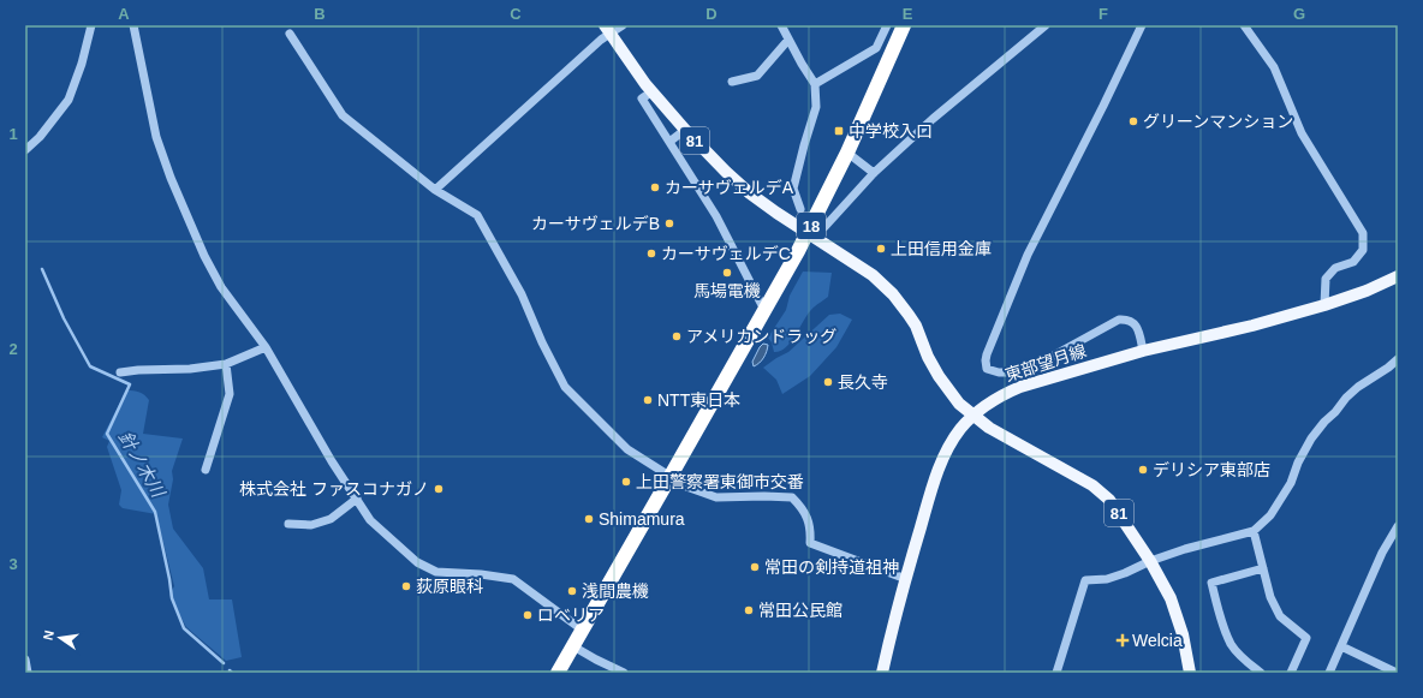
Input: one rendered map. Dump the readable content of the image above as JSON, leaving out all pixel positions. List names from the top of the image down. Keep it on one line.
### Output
{"streets":{"highway":["18"],"main road":["81","東部望月線"]},"crossings":[["81","18"],["81","東部望月線"]],"water":["針ノ木川"],"places":{"other":["グリーンマンション","カーサヴェルデA","カーサヴェルデB","上田信用金庫","カーサヴェルデC","馬場電機","アメリカンドラッグ","長久寺","NTT東日本","デリシア東部店","上田警察署東御市交番","株式会社 ファスコナガノ","Shimamura","常田の剣持道祖神","荻原眼科","浅間農機","常田公民館","ロベリア"],"transit":["中学校入口"],"health":["Welcia"]},"north":"left","grid":{"columns":["A","B","C","D","E","F","G"],"rows":["1","2","3"]}}
